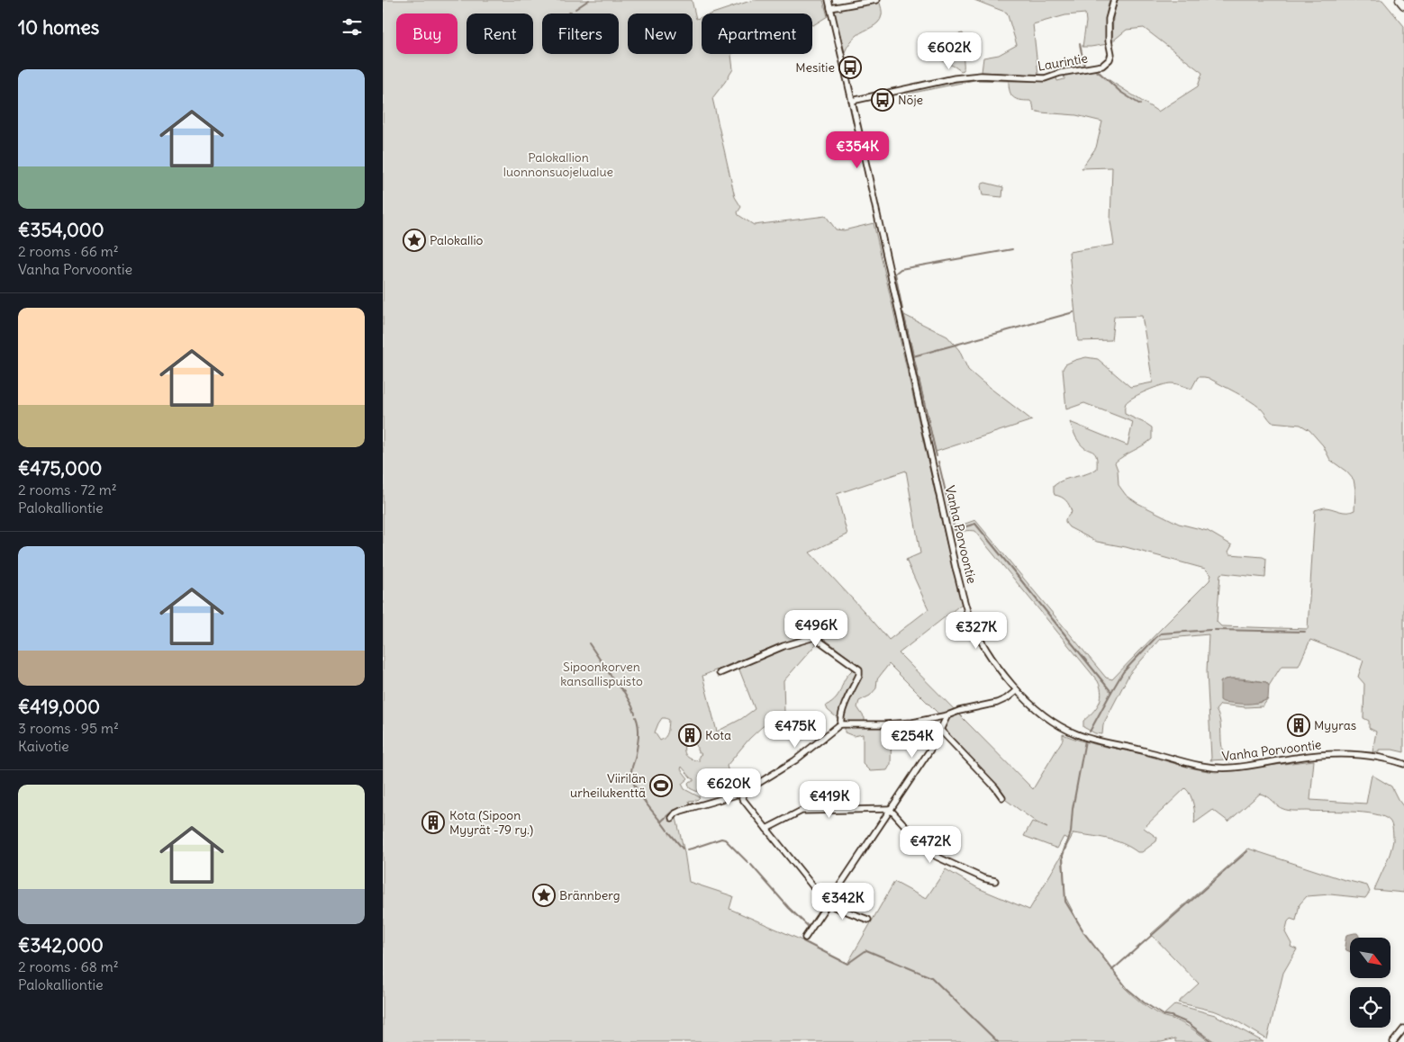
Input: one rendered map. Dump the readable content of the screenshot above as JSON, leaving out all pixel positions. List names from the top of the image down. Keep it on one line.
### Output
{"streets":{"street":["Laurintie","Vanha Porvoontie"]},"crossings":[["Laurintie","Vanha Porvoontie"]],"parks":["Palokallion luonnonsuojelualue","Sipoonkorven kansallispuisto"],"places":{"bus stop":["Mesitie","Nöje"],"place":["Palokallio","Brännberg"],"building":["Myyras","Kota","Kota (Sipoon Myyrät -79 ry.)"],"sports":["Viirilän urheilukenttä"]},"north":"bottom right","page":{"heading":"10 homes","chip":["Buy","Rent","Filters","New","Apartment"],"price":["€602K","€354K","€496K","€327K","€475K","€254K","€620K","€419K","€472K","€342K"],"list":[{"name":"€354,000","note":"2 rooms · 66 m² · Vanha Porvoontie"},{"name":"€475,000","note":"2 rooms · 72 m² · Palokalliontie"},{"name":"€419,000","note":"3 rooms · 95 m² · Kaivotie"},{"name":"€342,000","note":"2 rooms · 68 m² · Palokalliontie"}]}}
